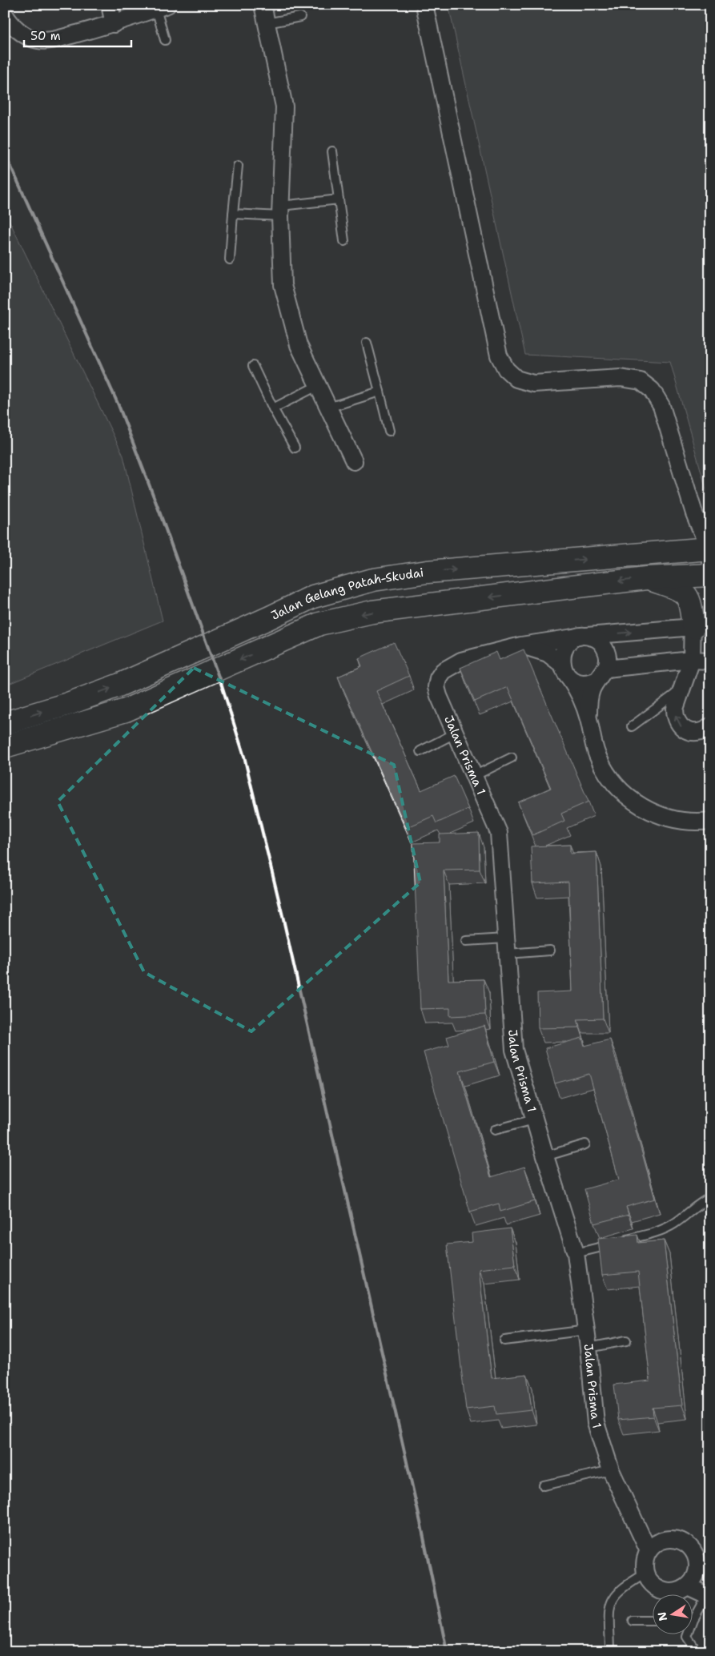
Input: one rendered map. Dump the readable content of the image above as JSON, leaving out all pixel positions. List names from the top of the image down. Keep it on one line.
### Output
{"streets":{"main road":["Jalan Gelang Patah-Skudai"],"street":["Jalan Prisma 1"]},"scale_bar":"50 m","north":"left"}
